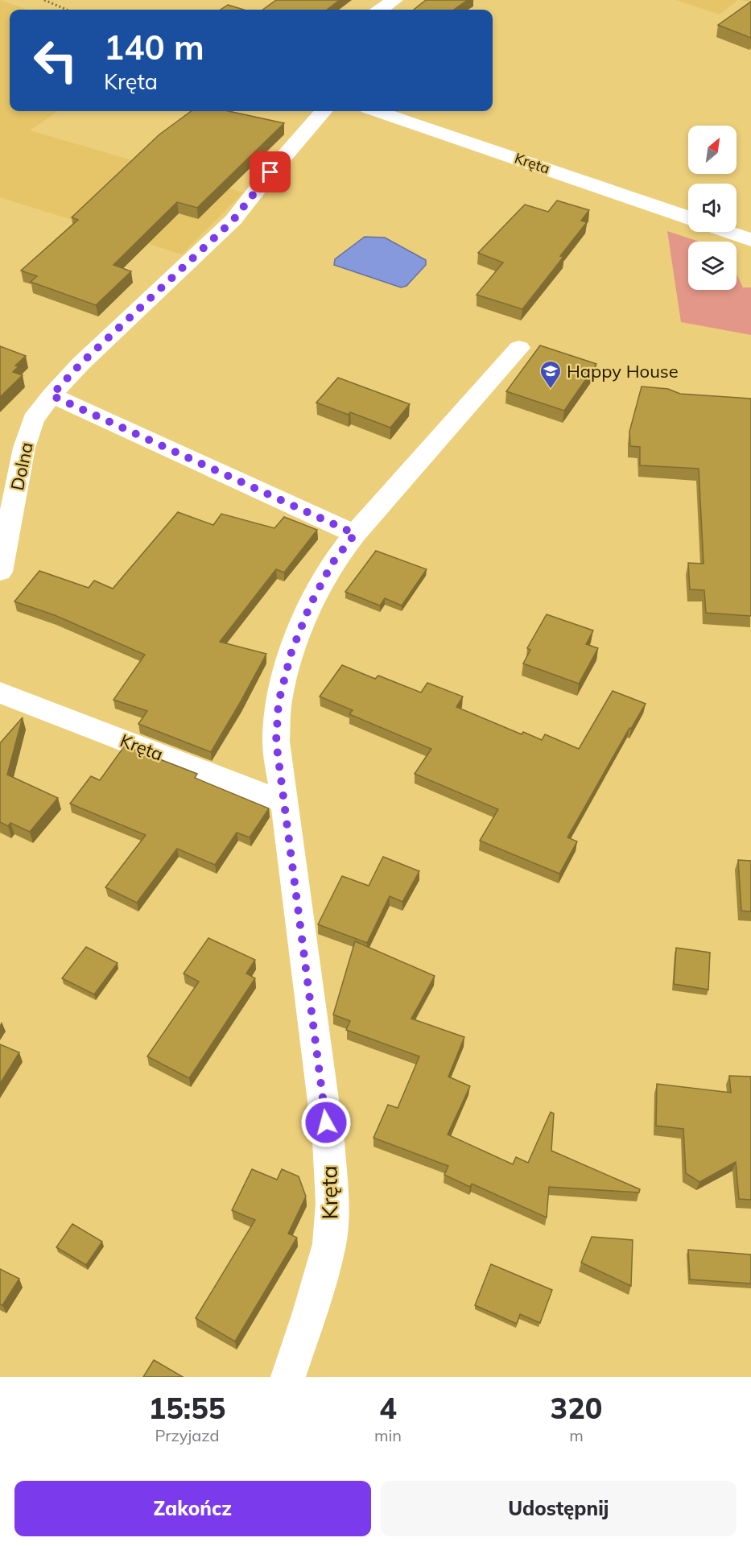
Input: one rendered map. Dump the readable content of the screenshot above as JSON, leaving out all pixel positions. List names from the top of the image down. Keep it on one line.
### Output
{"streets":{"street":["Kręta","Dolna"]},"places":{"school or university":["Happy House"]},"north":"top right","page":{"turn":["140 m","Kręta"],"eta":["15:55","Przyjazd","4","min","320","m"],"buttons":["Zakończ","Udostępnij"]}}
